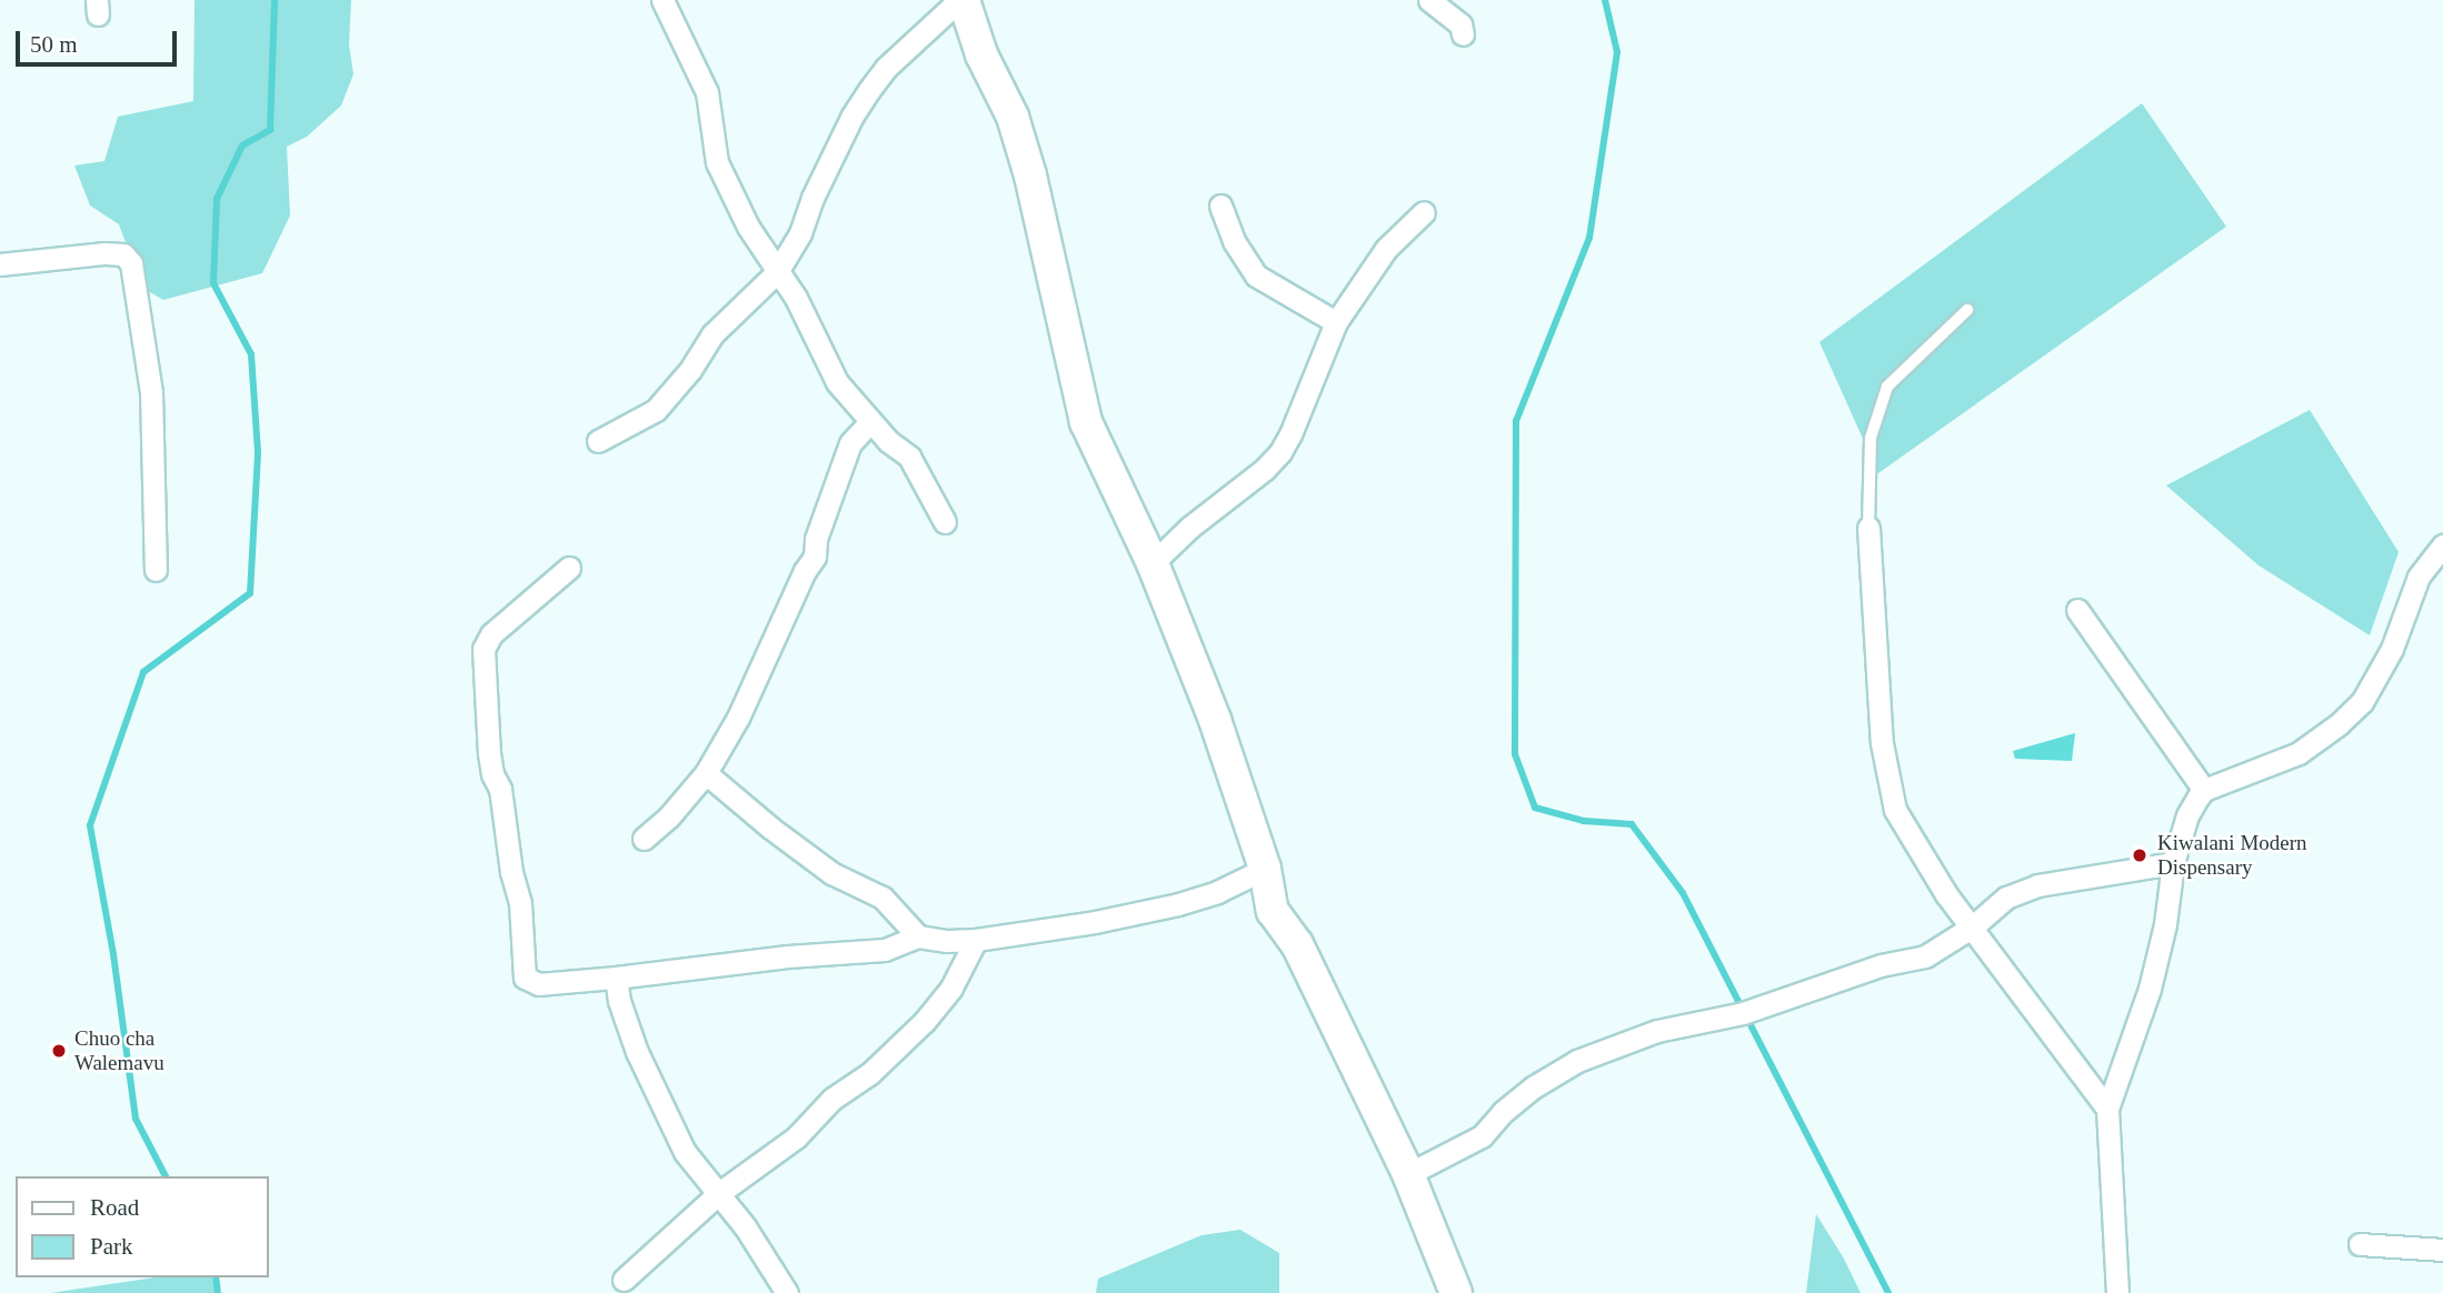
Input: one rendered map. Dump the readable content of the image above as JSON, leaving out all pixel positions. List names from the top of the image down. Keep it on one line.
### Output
{"places":["Kiwalani Modern Dispensary","Chuo cha Walemavu"],"legend":["Road","Park"],"scale_bar":"50 m"}
